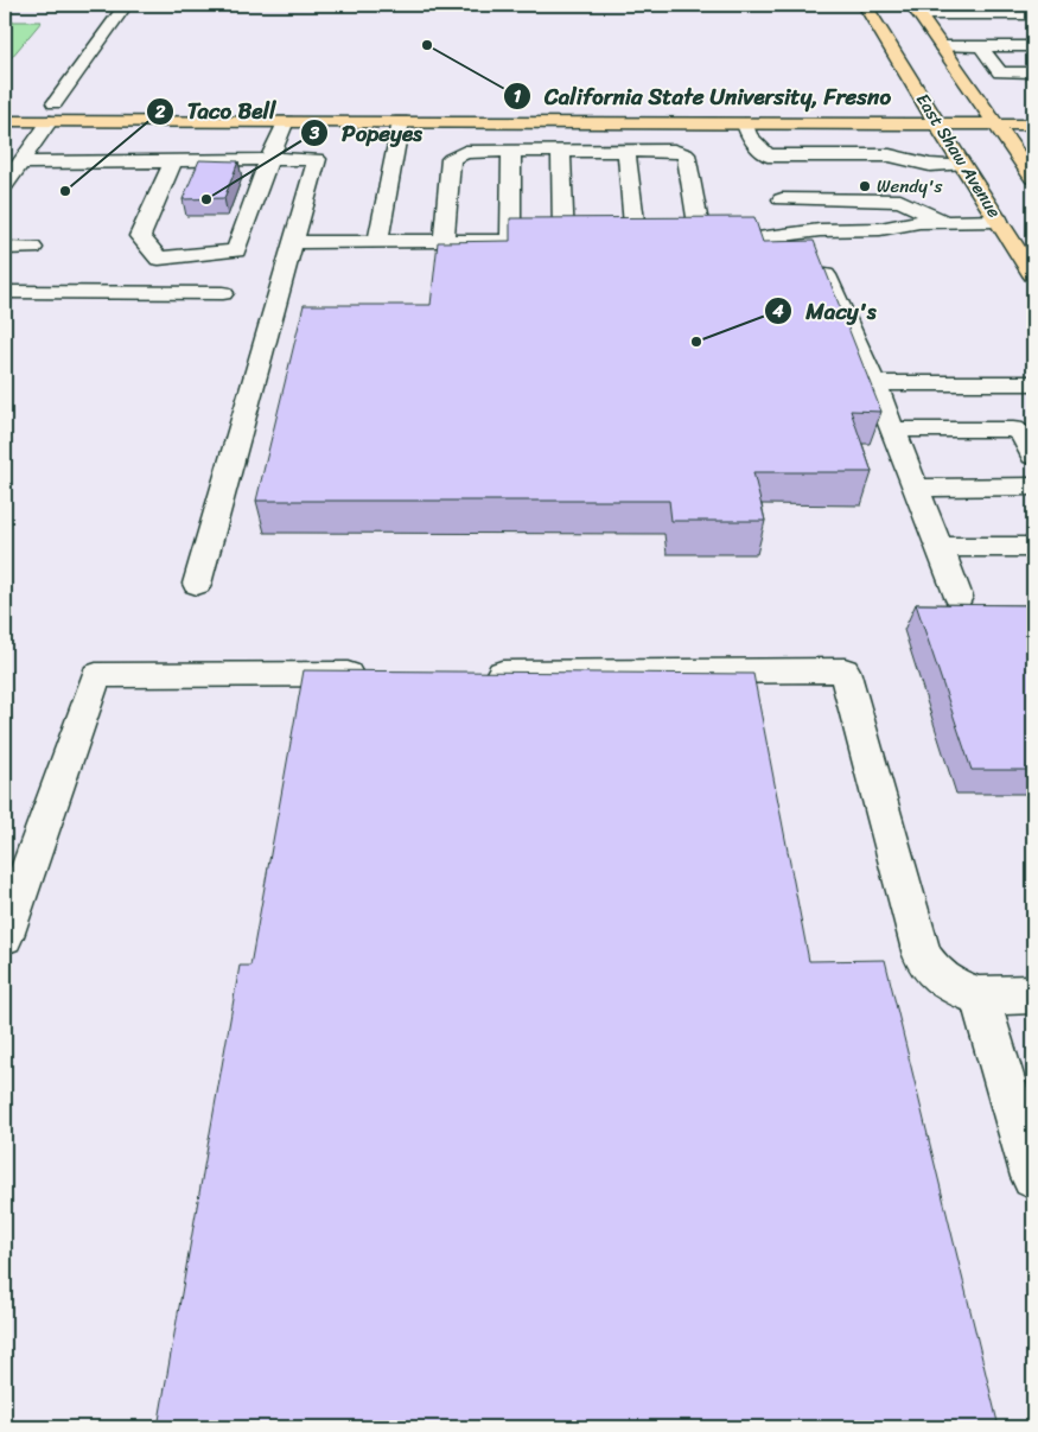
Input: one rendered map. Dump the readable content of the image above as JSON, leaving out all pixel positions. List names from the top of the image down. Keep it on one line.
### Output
{"streets":{"main road":["East Shaw Avenue"]},"places":["California State University, Fresno","Wendy's","Taco Bell","Popeyes","Macy's"]}
